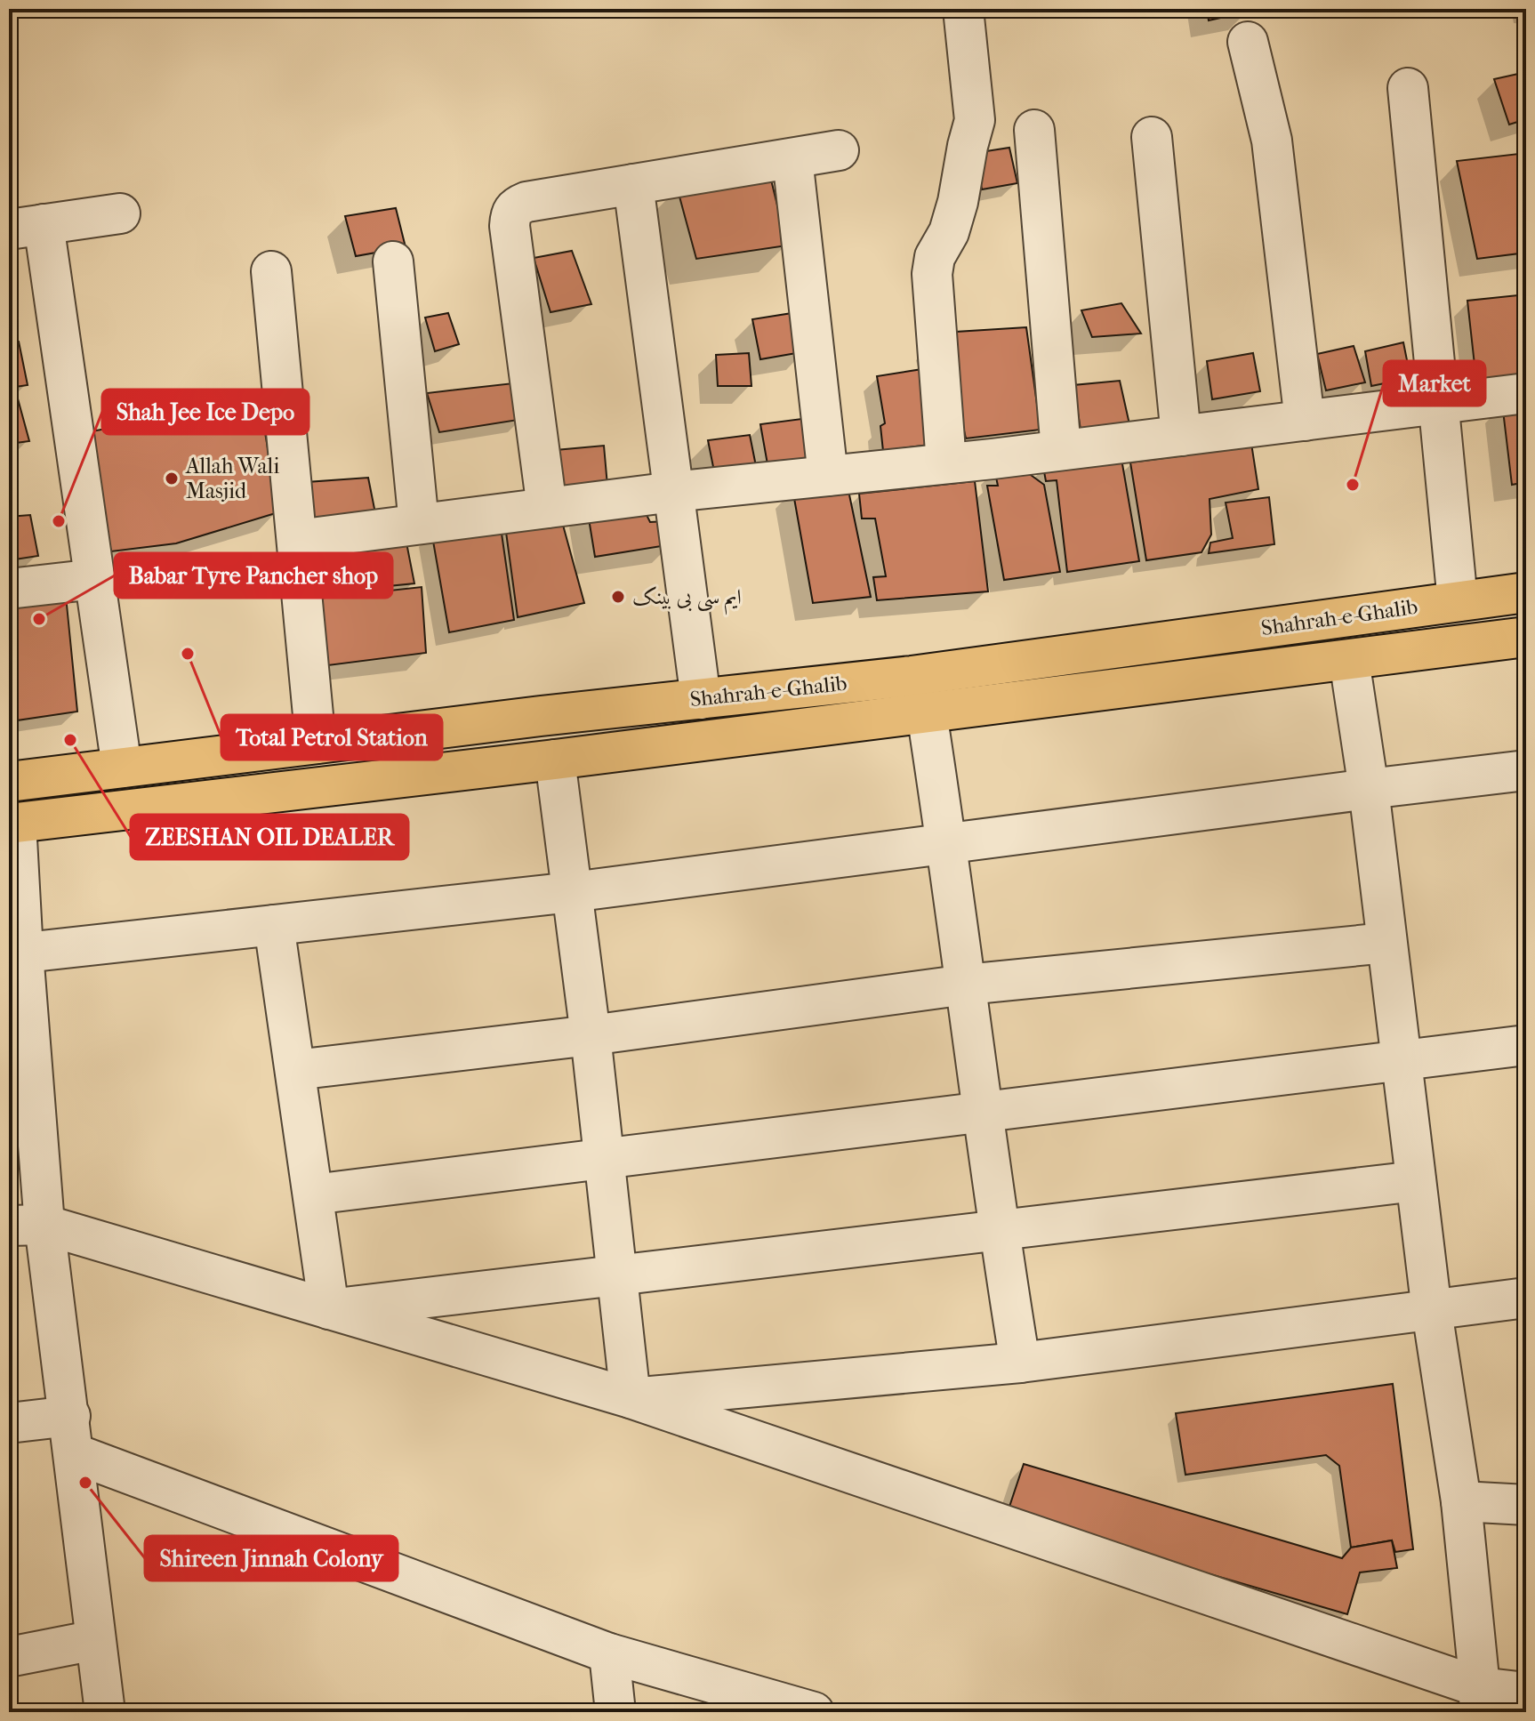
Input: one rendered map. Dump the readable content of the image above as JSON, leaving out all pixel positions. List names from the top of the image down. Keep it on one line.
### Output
{"streets":{"main road":["Shahrah-e-Ghalib"]},"places":["Allah Wali Masjid","Market","Shah Jee Ice Depo","ایم سی بی بینک","Babar Tyre Pancher shop","Total Petrol Station","ZEESHAN OIL DEALER","Shireen Jinnah Colony"]}
